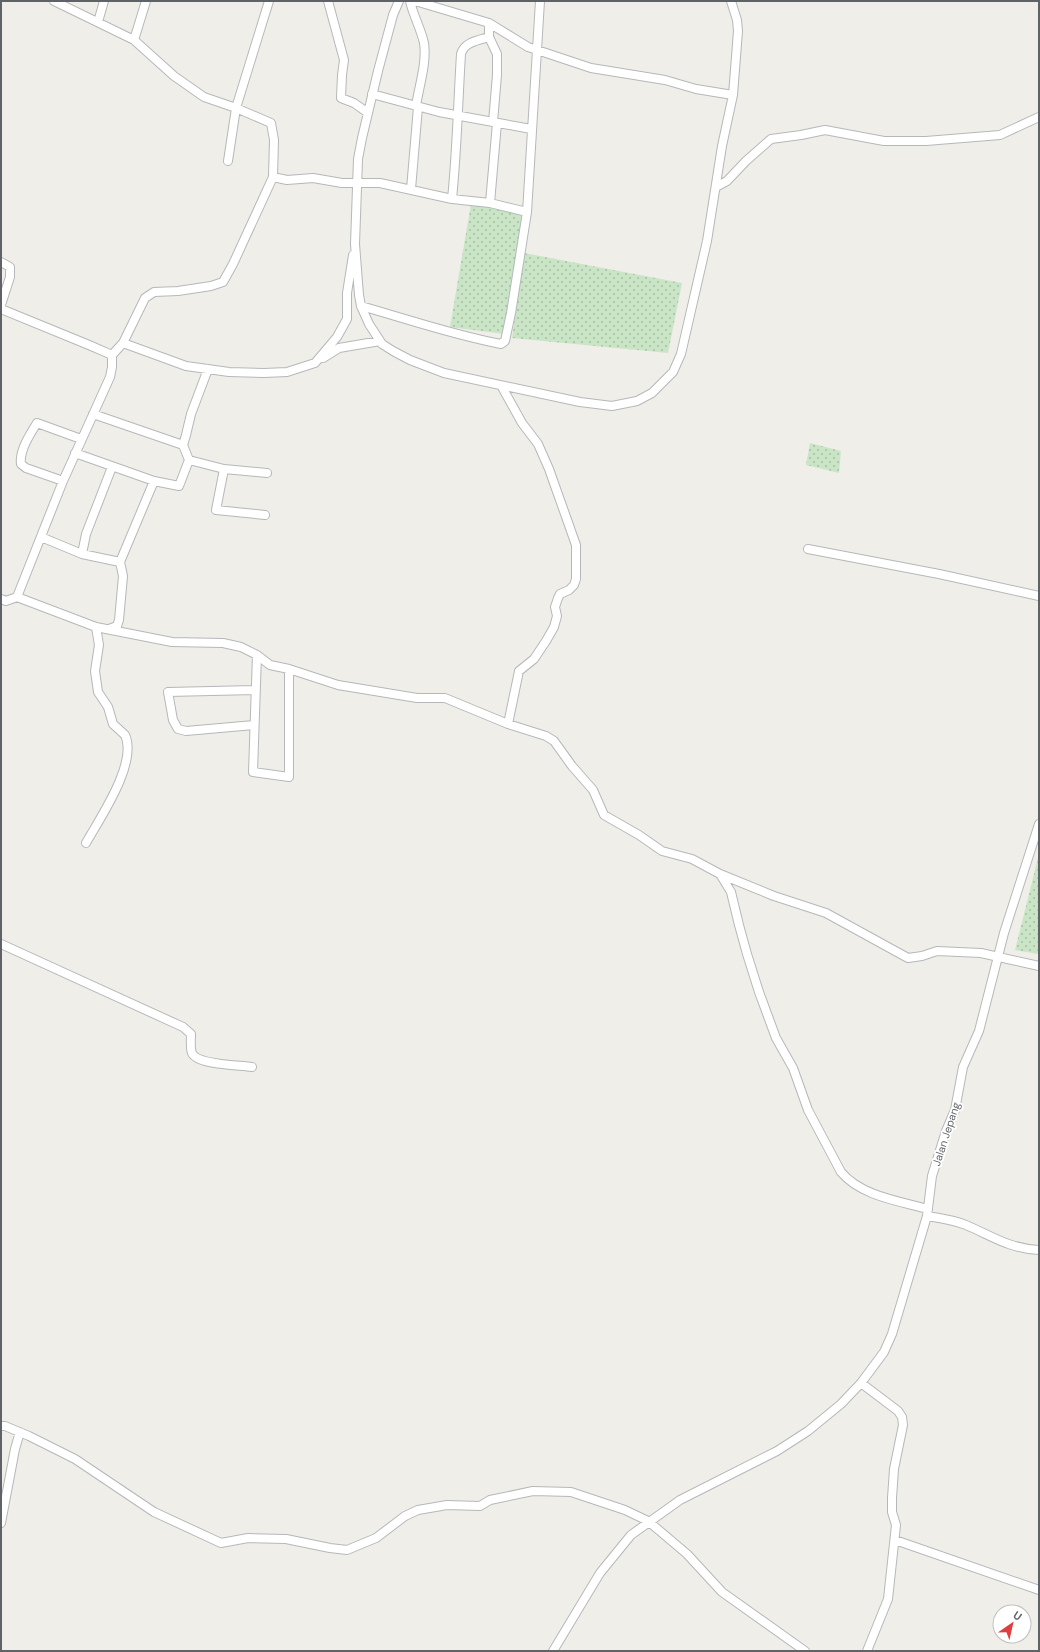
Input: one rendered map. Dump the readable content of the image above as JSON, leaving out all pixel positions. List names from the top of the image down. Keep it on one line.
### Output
{"streets":{"street":["Jalan Jepang"]},"north":"top right"}
